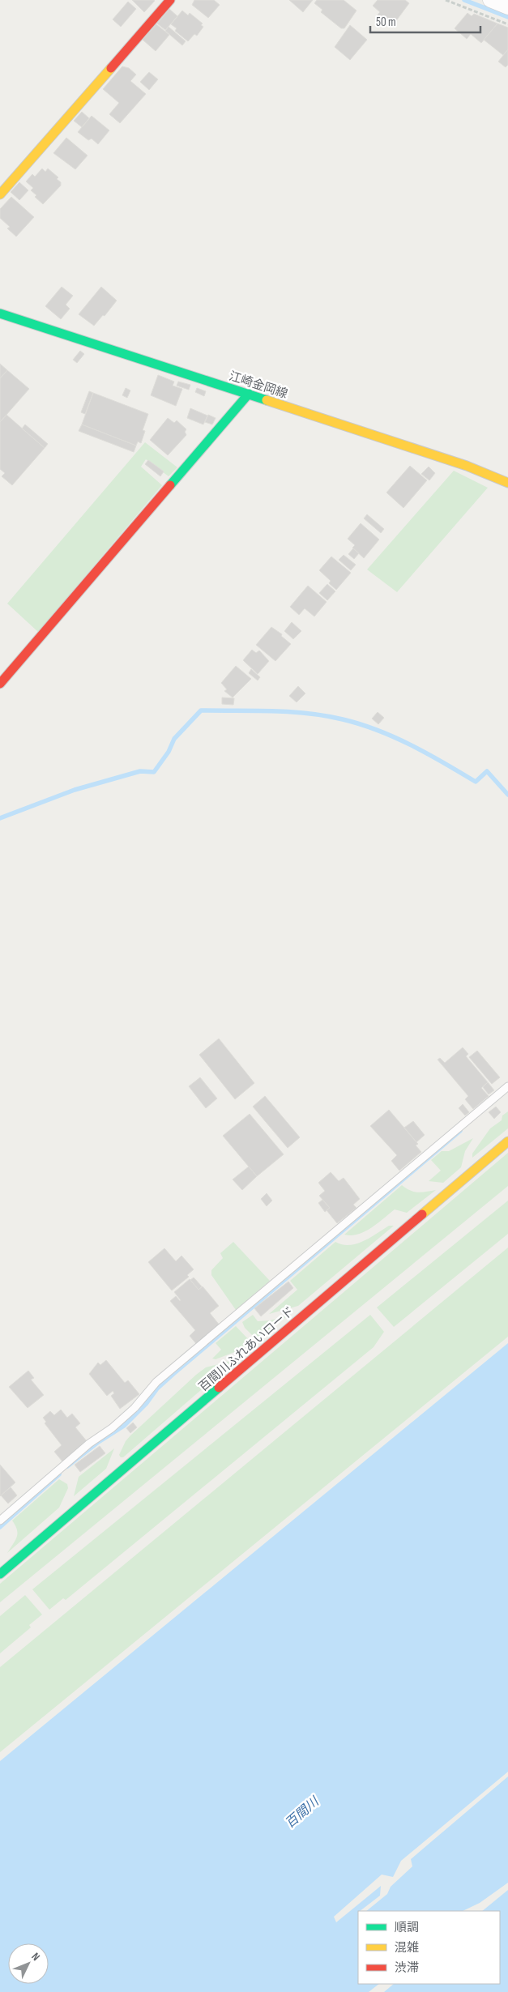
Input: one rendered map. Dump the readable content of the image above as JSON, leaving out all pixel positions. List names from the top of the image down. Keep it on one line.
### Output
{"streets":{"street":["江崎金岡線","百間川ふれあいロード"]},"water":["百間川"],"legend":["順調","混雑","渋滞"],"scale_bar":"50 m","north":"top right"}
